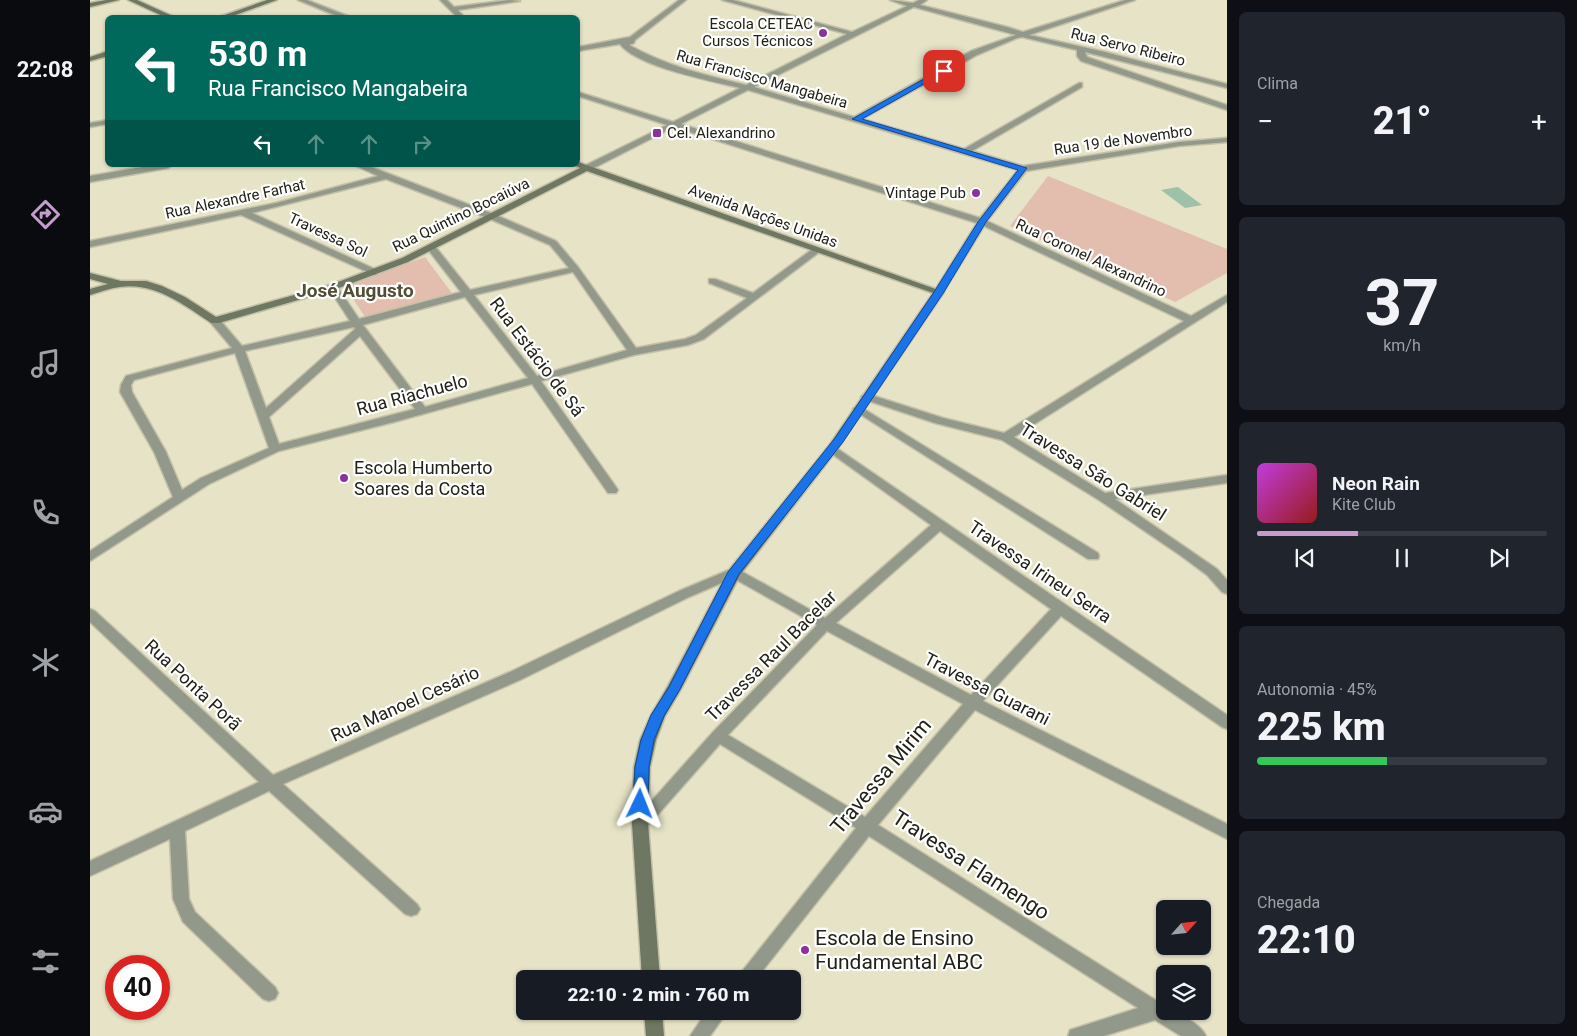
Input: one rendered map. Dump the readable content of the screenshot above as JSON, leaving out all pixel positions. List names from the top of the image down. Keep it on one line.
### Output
{"streets":{"street":["Rua Servo Ribeiro","Rua Francisco Mangabeira","Rua 19 de Novembro","Rua Alexandre Farhat","Rua Quintino Bocaiúva","Avenida Nações Unidas","Travessa Sol","Rua Coronel Alexandrino","Rua Estácio de Sá","Rua Riachuelo","Travessa São Gabriel","Travessa Irineu Serra","Travessa Raul Bacelar","Rua Ponta Porã","Travessa Guarani","Rua Manoel Cesário","Travessa Mirim","Travessa Flamengo"]},"crossings":[["Rua Servo Ribeiro","Rua Quintino Bocaiúva"],["Rua Francisco Mangabeira","Rua 19 de Novembro"],["Rua Francisco Mangabeira","Rua Quintino Bocaiúva"],["Rua Alexandre Farhat","Travessa Sol"],["Rua Quintino Bocaiúva","Avenida Nações Unidas"],["Rua Quintino Bocaiúva","Travessa Sol"],["Rua Quintino Bocaiúva","Rua Coronel Alexandrino"],["Rua Quintino Bocaiúva","Rua Estácio de Sá"],["Avenida Nações Unidas","Rua Riachuelo"],["Rua Estácio de Sá","Rua Riachuelo"],["Travessa Irineu Serra","Travessa Raul Bacelar"],["Travessa Irineu Serra","Travessa Mirim"],["Travessa Raul Bacelar","Travessa Guarani"],["Travessa Raul Bacelar","Travessa Flamengo"],["Rua Ponta Porã","Rua Manoel Cesário"],["Travessa Guarani","Rua Manoel Cesário"],["Travessa Guarani","Travessa Mirim"],["Travessa Mirim","Travessa Flamengo"]],"districts":["José Augusto"],"places":{"other":["Escola CETEAC Cursos Técnicos","Vintage Pub","Escola Humberto Soares da Costa","Escola de Ensino Fundamental ABC"],"transit":["Cel. Alexandrino"]},"north":"top right","page":{"tabs":"22:08","tile":["Clima",["37","km/h"],["Autonomia · 45%","225 km"],["Chegada","22:10"]],"turn":["530 m","Rua Francisco Mangabeira"],"heat":["−","21°","+"],"song":["Neon Rain","Kite Club"],"limit":"40","trip":"22:10 · 2 min · 760 m"}}
